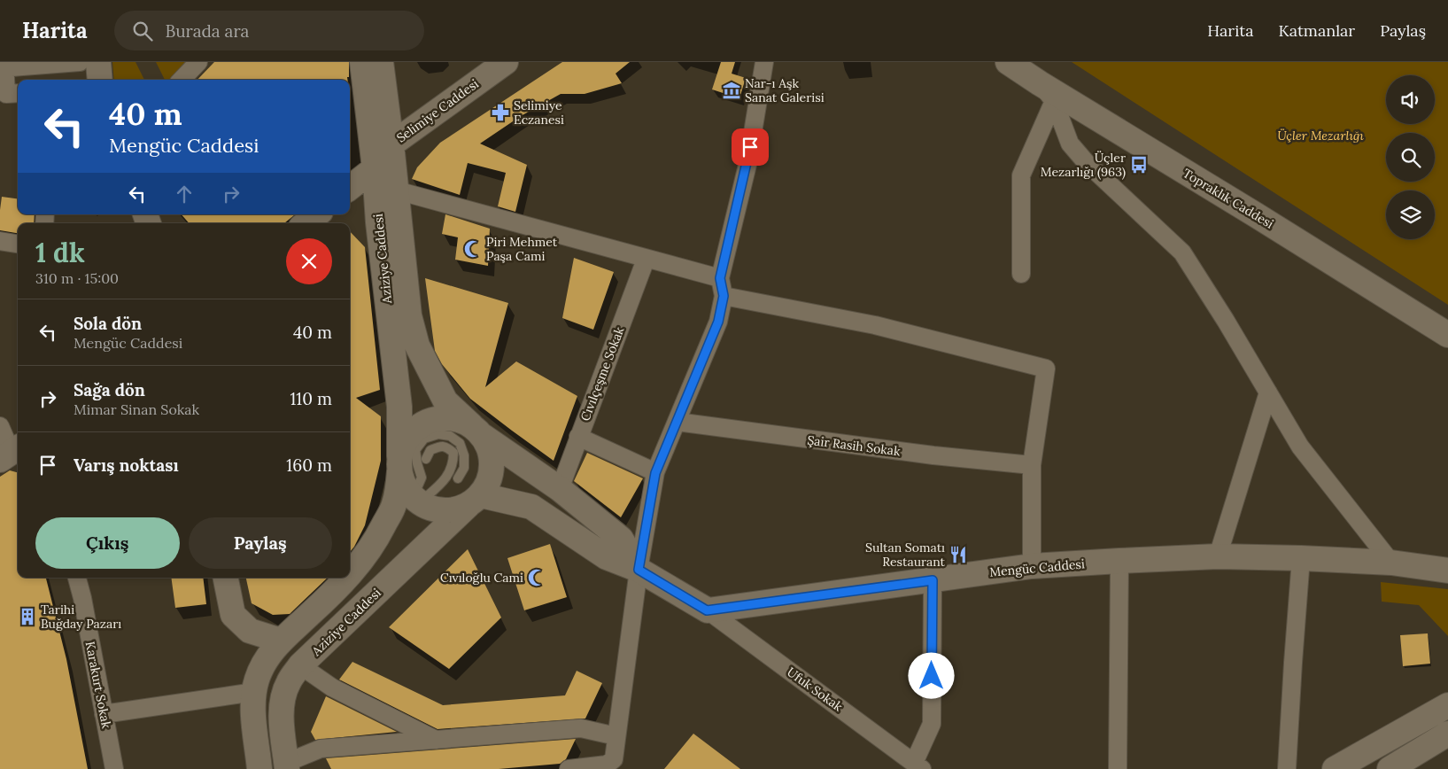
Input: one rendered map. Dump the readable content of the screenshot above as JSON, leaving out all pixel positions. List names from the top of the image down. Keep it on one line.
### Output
{"streets":{"main road":["Selimiye Caddesi","Topraklık Caddesi","Aziziye Caddesi","Mengüc Caddesi"],"street":["Cıvılçeşme Sokak","Şair Rasih Sokak","Karakurt Sokak","Ufuk Sokak"]},"crossings":[["Selimiye Caddesi","Aziziye Caddesi"],["Mengüc Caddesi","Ufuk Sokak"]],"parks":["Üçler Mezarlığı"],"places":{"museum":["Nar-ı Aşk Sanat Galerisi"],"pharmacy":["Selimiye Eczanesi"],"bus stop":["Üçler Mezarlığı (963)"],"mosque":["Piri Mehmet Paşa Cami","Cıvıloğlu Cami"],"restaurant":["Sultan Somatı Restaurant"],"building":["Tarihi Buğday Pazarı"]},"page":{"header":"Harita","search":"Burada ara","nav":["Harita","Katmanlar","Paylaş"],"turn":["40 m","Mengüc Caddesi"],"heading":["1 dk","310 m · 15:00"],"list":[{"name":"Sola dön","note":"Mengüc Caddesi","value":"40 m"},{"name":"Sağa dön","note":"Mimar Sinan Sokak","value":"110 m"},{"name":"Varış noktası","value":"160 m"}],"buttons":["Çıkış","Paylaş"]}}
